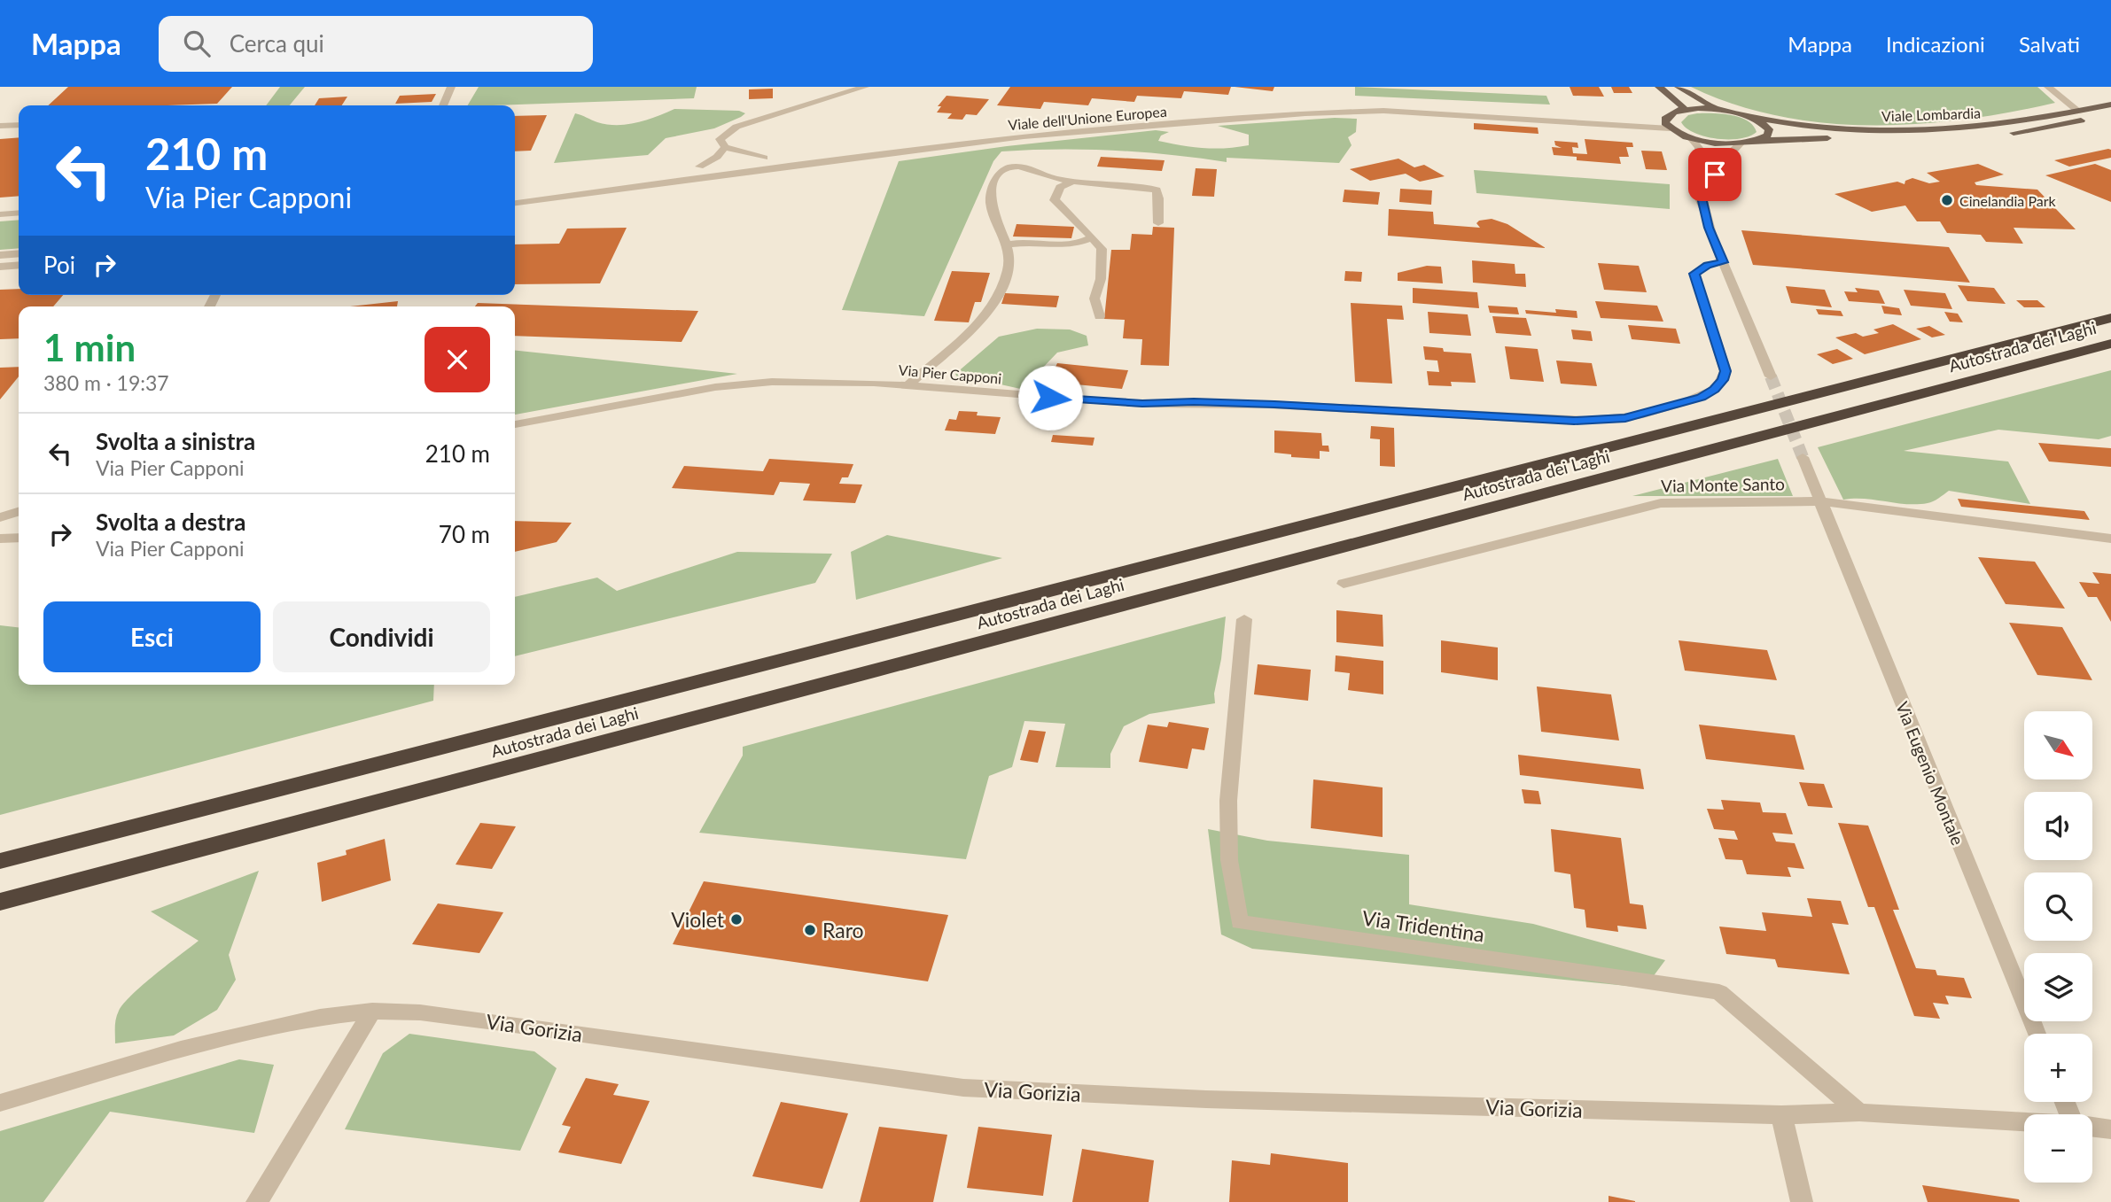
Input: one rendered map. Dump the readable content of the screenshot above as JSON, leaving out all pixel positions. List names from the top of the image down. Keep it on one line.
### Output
{"streets":{"highway":["Autostrada dei Laghi"],"main road":["Viale Lombardia"],"street":["Viale dell'Unione Europea","Via Pier Capponi","Via Monte Santo","Via Eugenio Montale","Via Tridentina","Via Gorizia"]},"crossings":[["Viale Lombardia","Viale dell'Unione Europea"],["Via Monte Santo","Via Eugenio Montale"],["Via Tridentina","Via Gorizia"]],"places":["Cinelandia Park","Violet","Raro"],"north":"bottom right","page":{"header":"Mappa","search":"Cerca qui","nav":["Mappa","Indicazioni","Salvati"],"turn":["210 m","Via Pier Capponi"],"then":"Poi","heading":["1 min","380 m · 19:37"],"list":[{"name":"Svolta a sinistra","note":"Via Pier Capponi","value":"210 m"},{"name":"Svolta a destra","note":"Via Pier Capponi","value":"70 m"}],"buttons":["Esci","Condividi"],"map_buttons":["+","−"]}}
